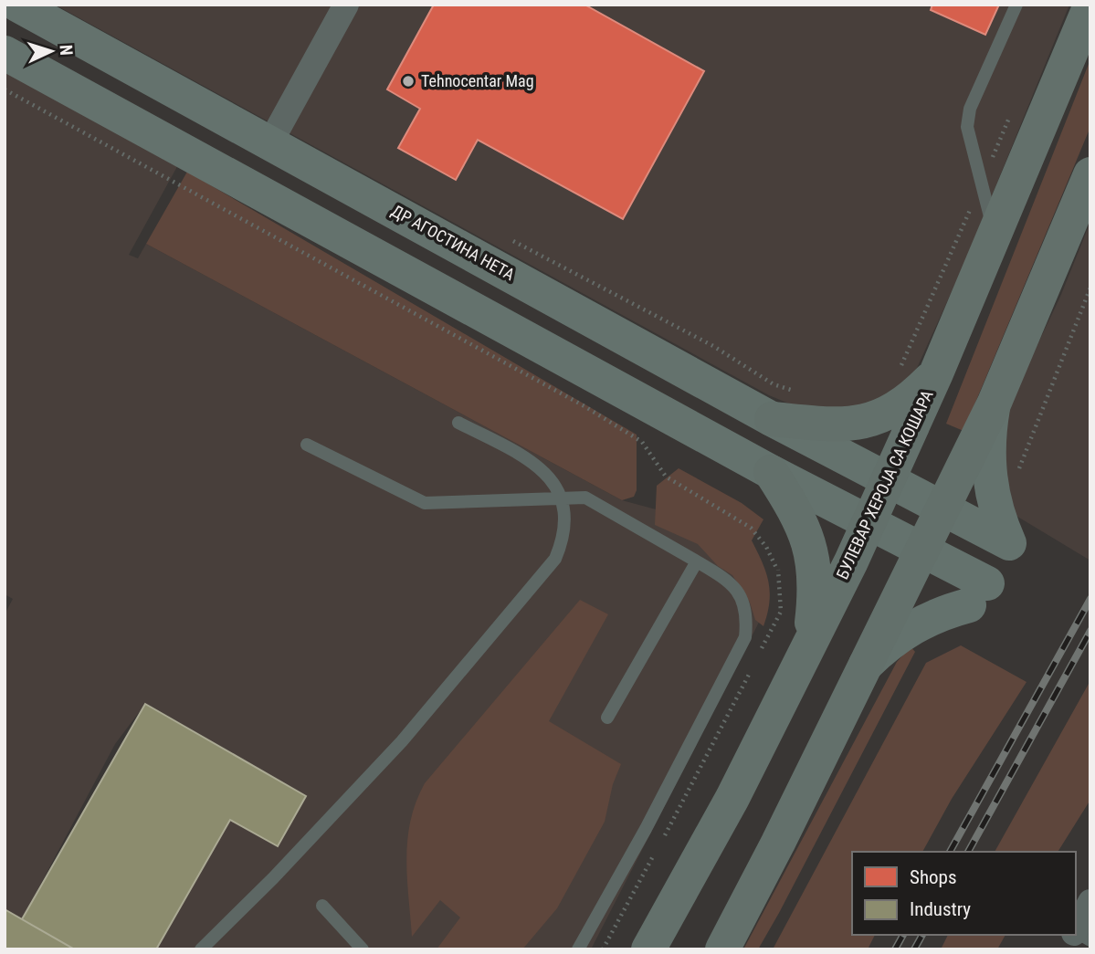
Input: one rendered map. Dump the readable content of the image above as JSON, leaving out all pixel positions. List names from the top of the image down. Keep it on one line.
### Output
{"streets":{"main road":["БУЛЕВАР ХЕРОЈА СА КОШАРА"],"street":["ДР АГОСТИНА НЕТА"]},"crossings":[["ДР АГОСТИНА НЕТА","БУЛЕВАР ХЕРОЈА СА КОШАРА"]],"places":["Tehnocentar Mag"],"legend":["Shops","Industry"],"north":"right"}
